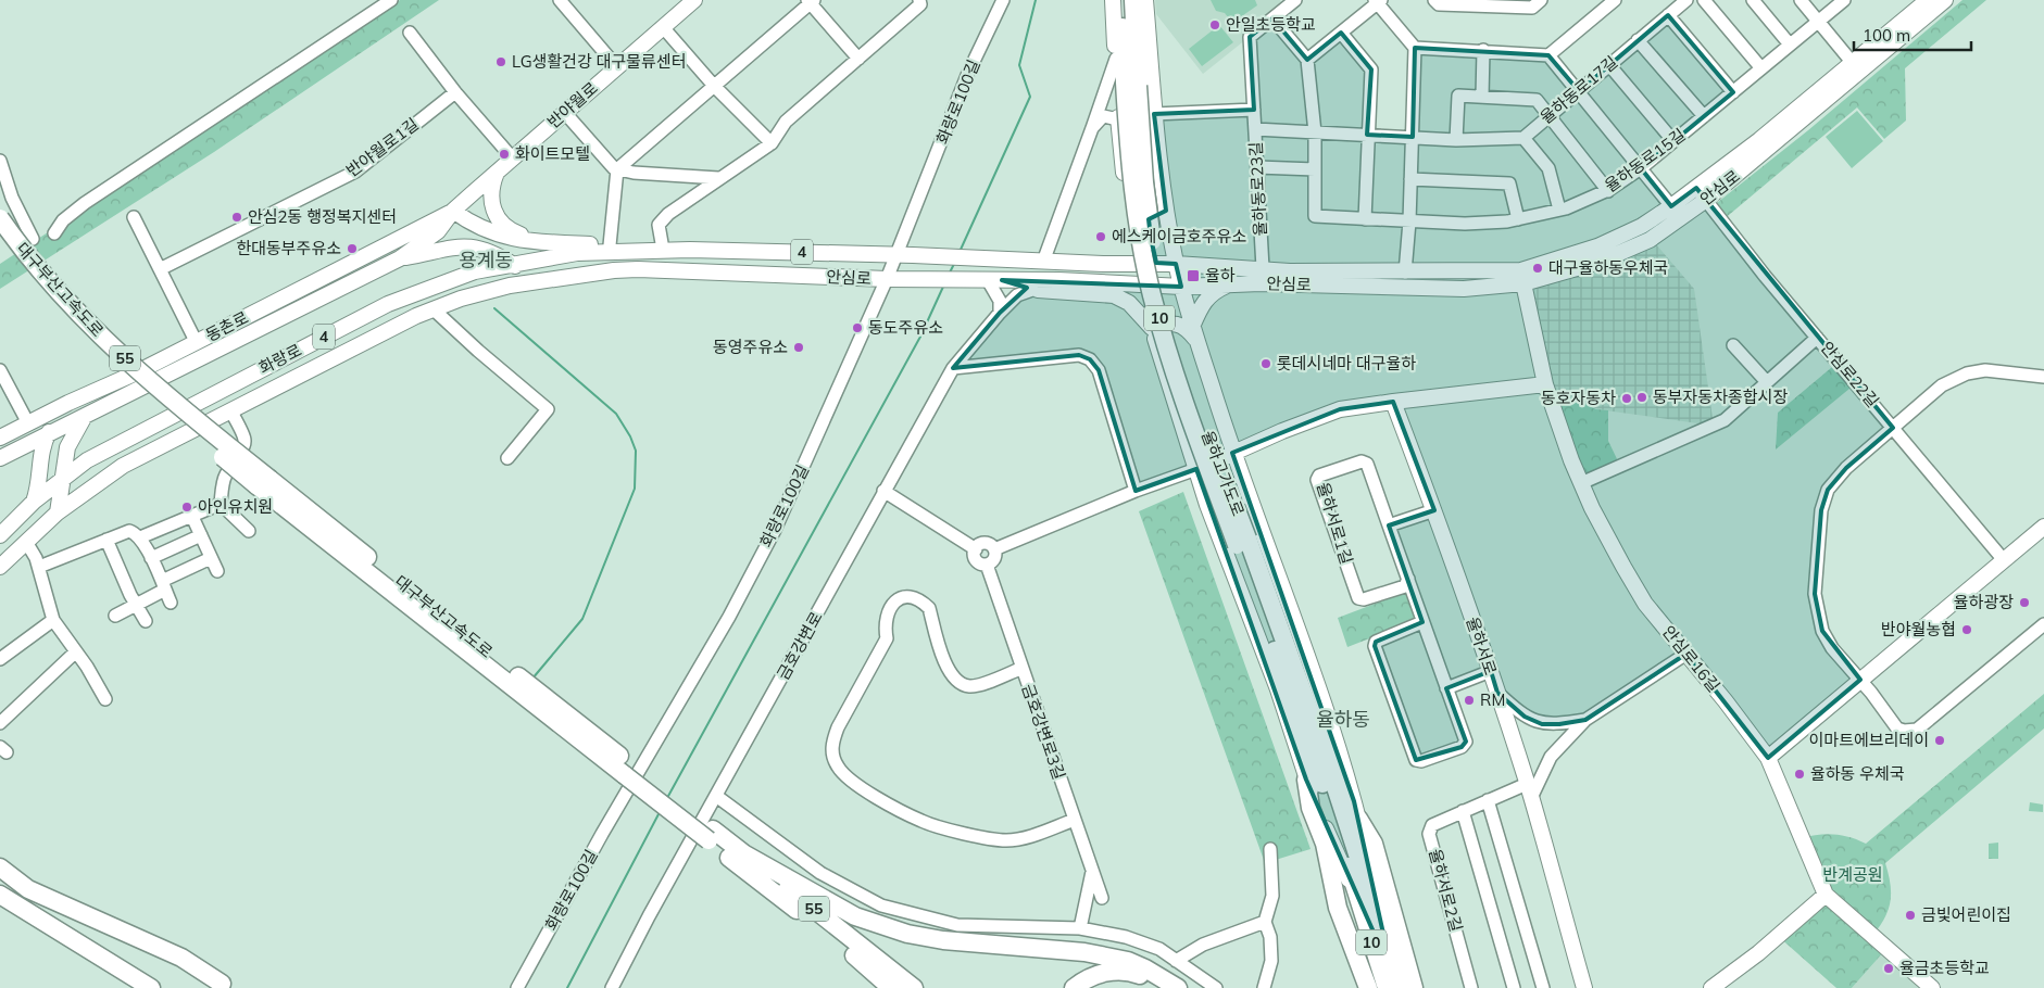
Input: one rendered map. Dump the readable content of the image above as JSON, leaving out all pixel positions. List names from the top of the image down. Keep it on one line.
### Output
{"streets":{"highway":["대구부산고속도로","10","55","율하고가도로"],"main road":["반야월로","안심로","4","동촌로","화랑로","율하서로","안심로16길"],"street":["율하동로17길","화랑로100길","반야월로1길","율하동로15길","율하동로23길","안심로22길","율하서로1길","금호강변로","금호강변로3길","율하서로2길"]},"crossings":[["화랑로100길","안심로"],["반야월로","동촌로"],["안심로","율하동로23길"],["안심로","화랑로"],["안심로","안심로22길"],["안심로","안심로16길"],["10","율하고가도로"],["율하서로","율하서로2길"]],"districts":["용계동","율하동"],"parks":["반계공원"],"places":{"other":["안일초등학교","LG생활건강 대구물류센터","화이트모텔","안심2동 행정복지센터","에스케이금호주유소","한대동부주유소","대구율하동우체국","동도주유소","동영주유소","롯데시네마 대구율하","동부자동차종합시장","동호자동차","아인유치원","율하광장","반야월농협","RM","이마트에브리데이","율하동 우체국","금빛어린이집","율금초등학교"],"transit":["율하"]},"scale_bar":"100 m"}
